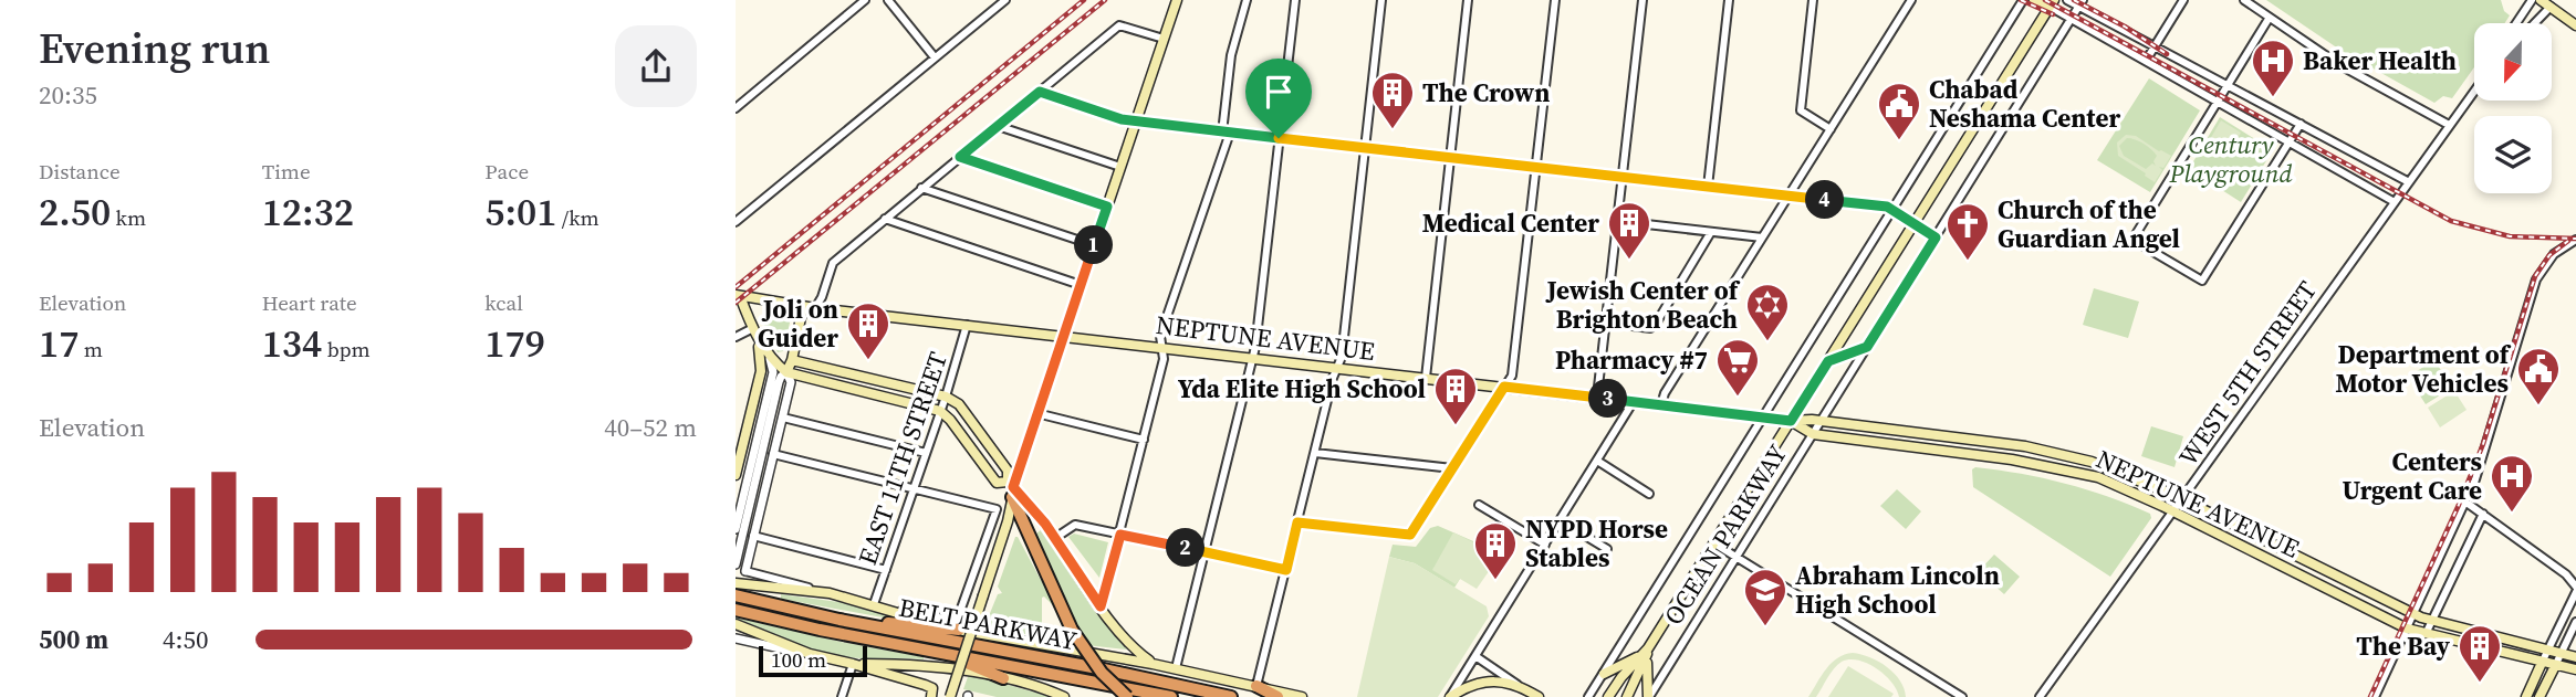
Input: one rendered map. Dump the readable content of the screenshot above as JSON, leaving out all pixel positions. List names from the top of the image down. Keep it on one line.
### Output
{"streets":{"highway":["BELT PARKWAY"],"main road":["NEPTUNE AVENUE","OCEAN PARKWAY"],"street":["WEST 5TH STREET","EAST 11TH STREET"]},"crossings":[["NEPTUNE AVENUE","WEST 5TH STREET"],["NEPTUNE AVENUE","EAST 11TH STREET"],["NEPTUNE AVENUE","OCEAN PARKWAY"]],"parks":["Century Playground"],"places":{"hospital":["Baker Health","Centers Urgent Care"],"building":["The Crown","Medical Center","Joli on Guider","Yda Elite High School","NYPD Horse Stables","The Bay"],"public building":["Chabad Neshama Center","Department of Motor Vehicles"],"church":["Church of the Guardian Angel"],"synagogue":["Jewish Center of Brighton Beach"],"supermarket":["Pharmacy #7"],"school or university":["Abraham Lincoln High School"]},"scale_bar":"100 m","north":"bottom","page":{"heading":["Evening run","20:35"],"stats":[["Distance","2.50 km"],["Time","12:32"],["Pace","5:01 /km"],["Elevation","17 m"],["Heart rate","134 bpm"],["kcal","179"]],"pins":["4","1","3","2"],"chart":["Elevation","40–52 m"],"list":[{"name":"500 m","note":"4:50"}],"scale":"100 m"}}
